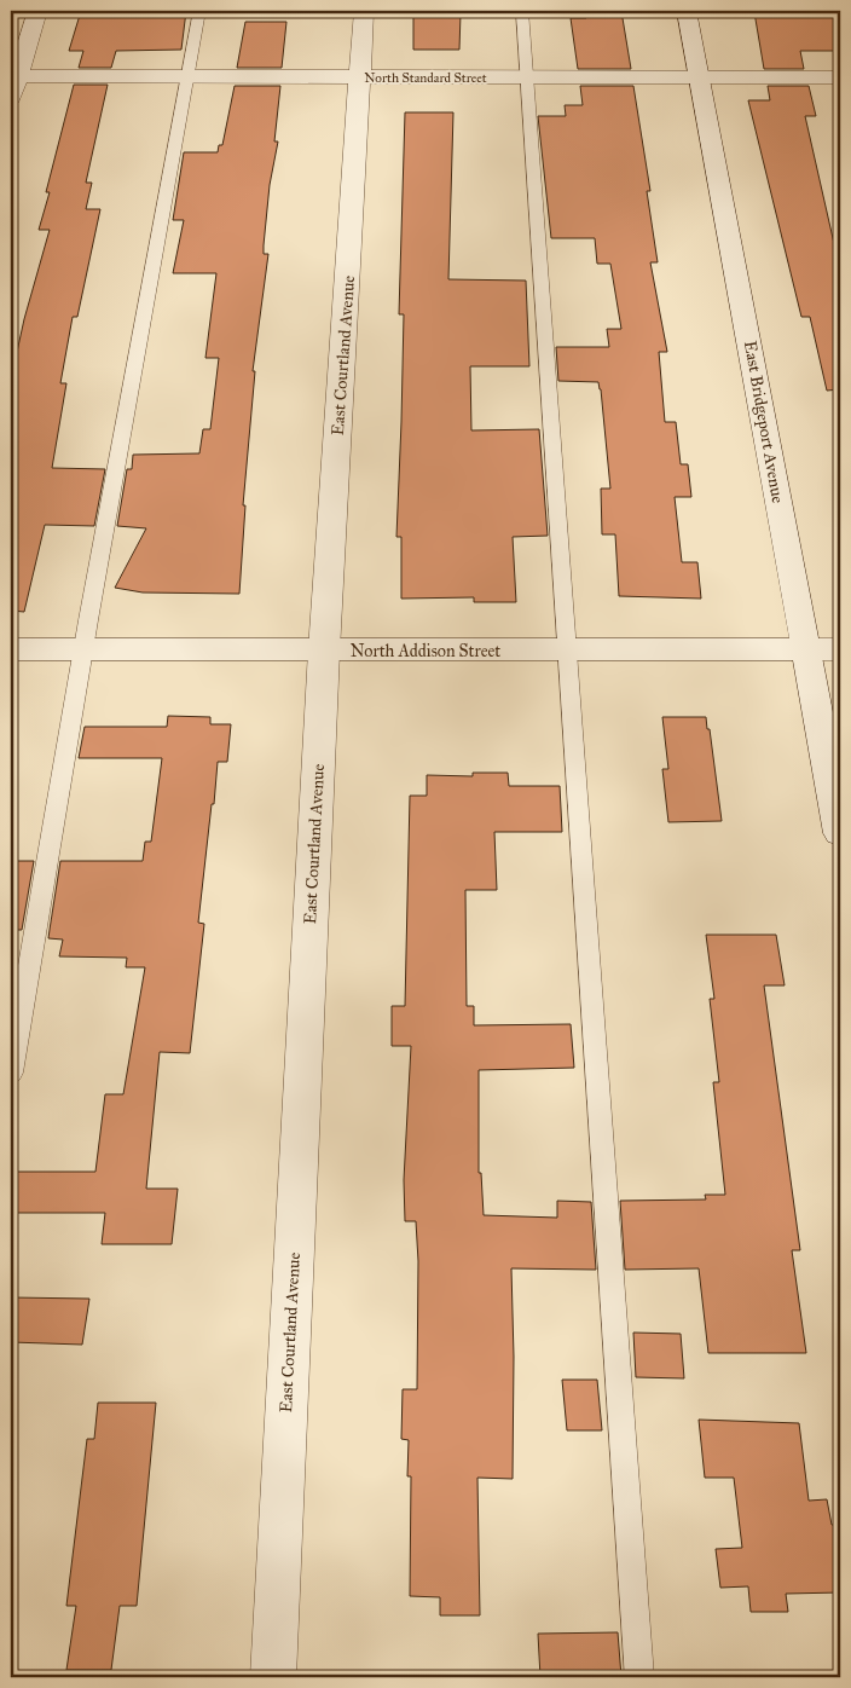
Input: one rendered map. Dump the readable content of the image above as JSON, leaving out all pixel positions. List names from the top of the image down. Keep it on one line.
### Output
{"streets":{"street":["North Standard Street","East Courtland Avenue","East Bridgeport Avenue","North Addison Street"]},"crossings":[["North Standard Street","East Courtland Avenue"],["North Standard Street","East Bridgeport Avenue"],["East Courtland Avenue","North Addison Street"],["East Bridgeport Avenue","North Addison Street"]]}
